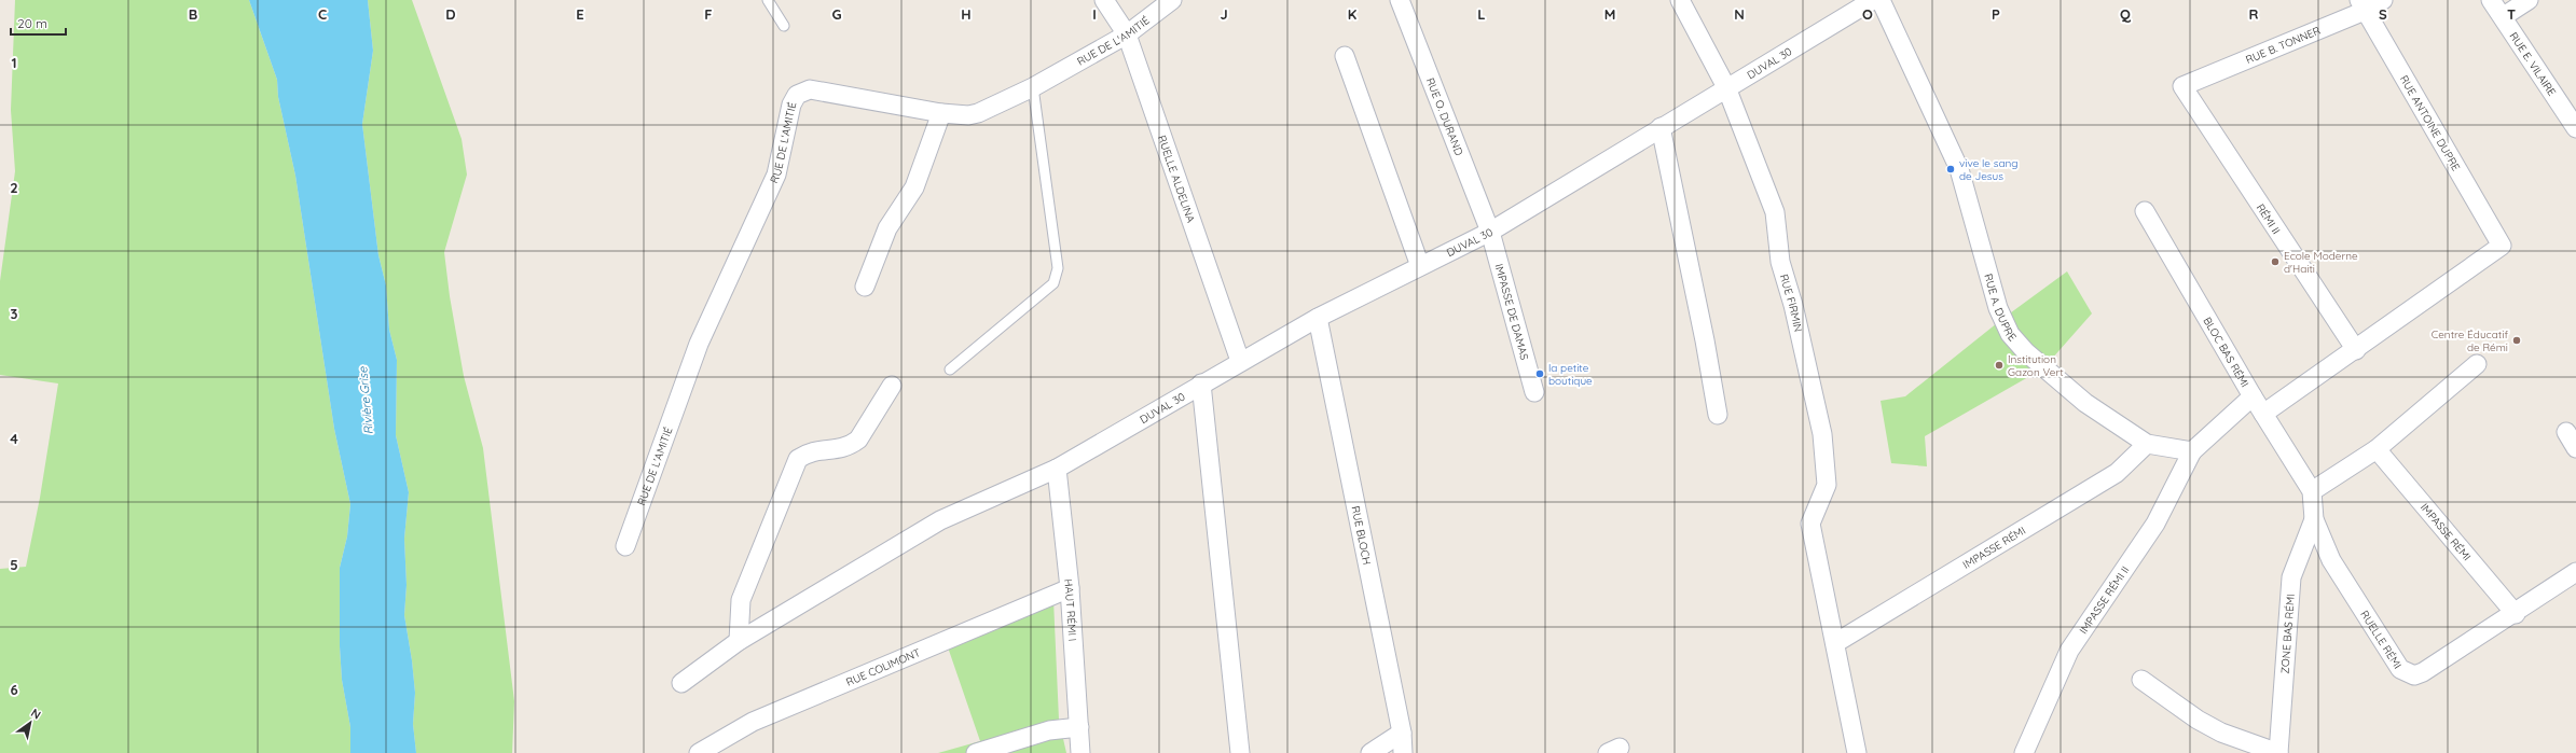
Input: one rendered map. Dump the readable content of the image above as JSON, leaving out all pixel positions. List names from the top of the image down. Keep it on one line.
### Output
{"streets":{"street":["RUE DE L'AMITIÉ","RUE B. TONNER","DUVAL 30","RUE E. VILAIRE","RUE O. DURAND","RUE ANTOINE DUPRE","RUELLE ALDELINA","RÉMI II","RUE FIRMIN","RUE A. DUPRE","IMPASSE DE DAMAS","BLOC BAS RÉMI","IMPASSE RÉMI","RUE BLOCH","IMPASSE RÉMI II","HAUT RÉMI I","ZONE BAS RÉMI","RUELLE RÉMI","RUE COLIMONT"]},"crossings":[["RUE DE L'AMITIÉ","RUELLE ALDELINA"],["RUE B. TONNER","RUE ANTOINE DUPRE"],["RUE B. TONNER","RÉMI II"],["DUVAL 30","RUE O. DURAND"],["DUVAL 30","RUELLE ALDELINA"],["DUVAL 30","RUE FIRMIN"],["DUVAL 30","IMPASSE DE DAMAS"],["DUVAL 30","RUE BLOCH"],["DUVAL 30","HAUT RÉMI I"],["RUE O. DURAND","IMPASSE DE DAMAS"],["RUE ANTOINE DUPRE","RÉMI II"],["RUE FIRMIN","IMPASSE RÉMI"],["RUE A. DUPRE","IMPASSE RÉMI"],["RUE A. DUPRE","IMPASSE RÉMI II"],["BLOC BAS RÉMI","RUELLE RÉMI"],["IMPASSE RÉMI","RUELLE RÉMI"],["HAUT RÉMI I","RUE COLIMONT"],["ZONE BAS RÉMI","RUELLE RÉMI"]],"water":["Rivière Grise"],"places":["vive le sang de Jesus","Ecole Moderne d'Haiti","Centre Éducatif de Rémi","Institution Gazon Vert","la petite boutique"],"scale_bar":"20 m","north":"top right","grid":{"columns":["B","C","D","E","F","G","H","I","J","K","L","M","N","O","P","Q","R","S","T"],"rows":["1","2","3","4","5","6"]}}
